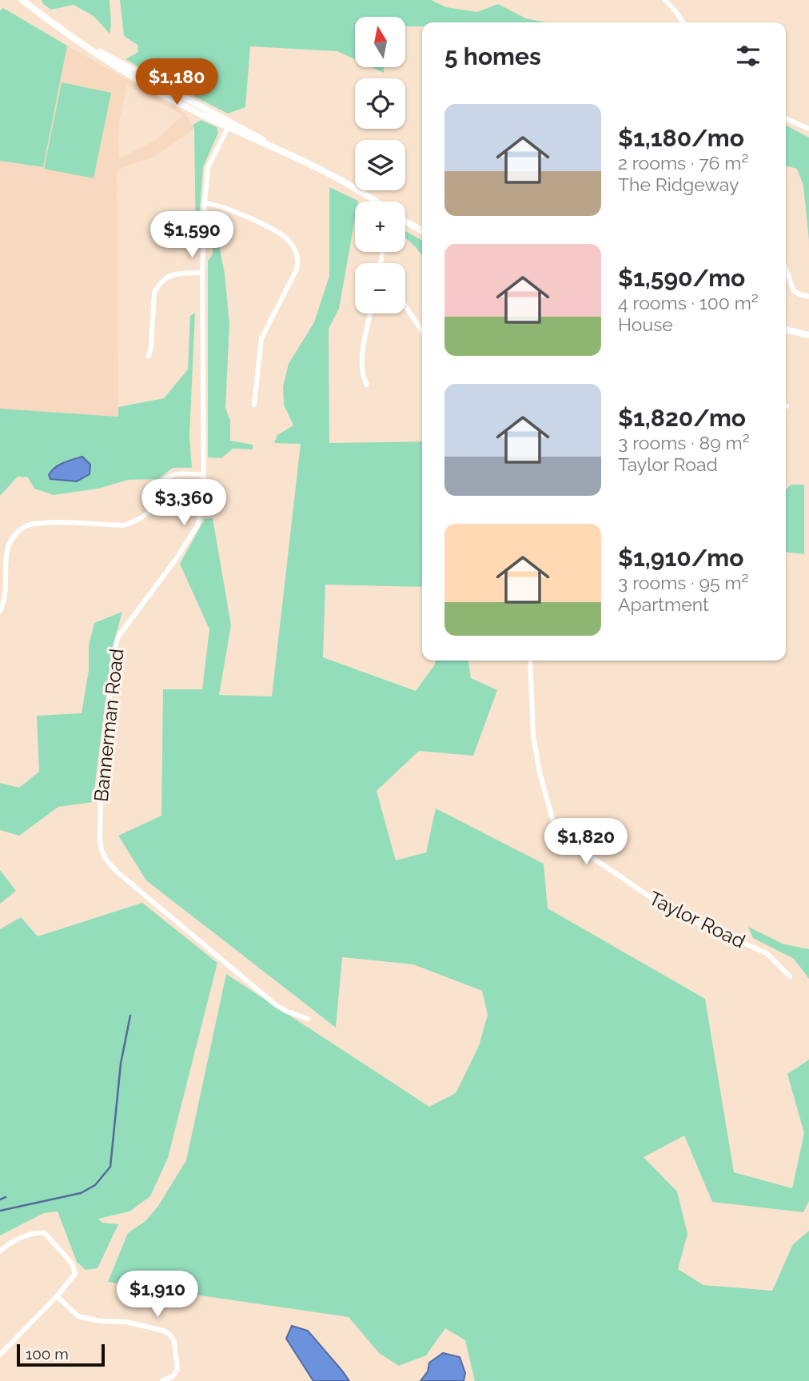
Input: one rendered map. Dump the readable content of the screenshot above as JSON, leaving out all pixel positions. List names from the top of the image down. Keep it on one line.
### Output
{"streets":{"street":["Bannerman Road","Taylor Road"]},"scale_bar":"100 m","north":"top","page":{"map_buttons":["+","−"],"heading":"5 homes","price":["$1,180","$1,590","$3,360","$1,820","$1,910"],"list":[{"name":"$1,180/mo","note":"2 rooms · 76 m² · The Ridgeway"},{"name":"$1,590/mo","note":"4 rooms · 100 m² · House"},{"name":"$1,820/mo","note":"3 rooms · 89 m² · Taylor Road"},{"name":"$1,910/mo","note":"3 rooms · 95 m² · Apartment"}],"scale":"100 m"}}
